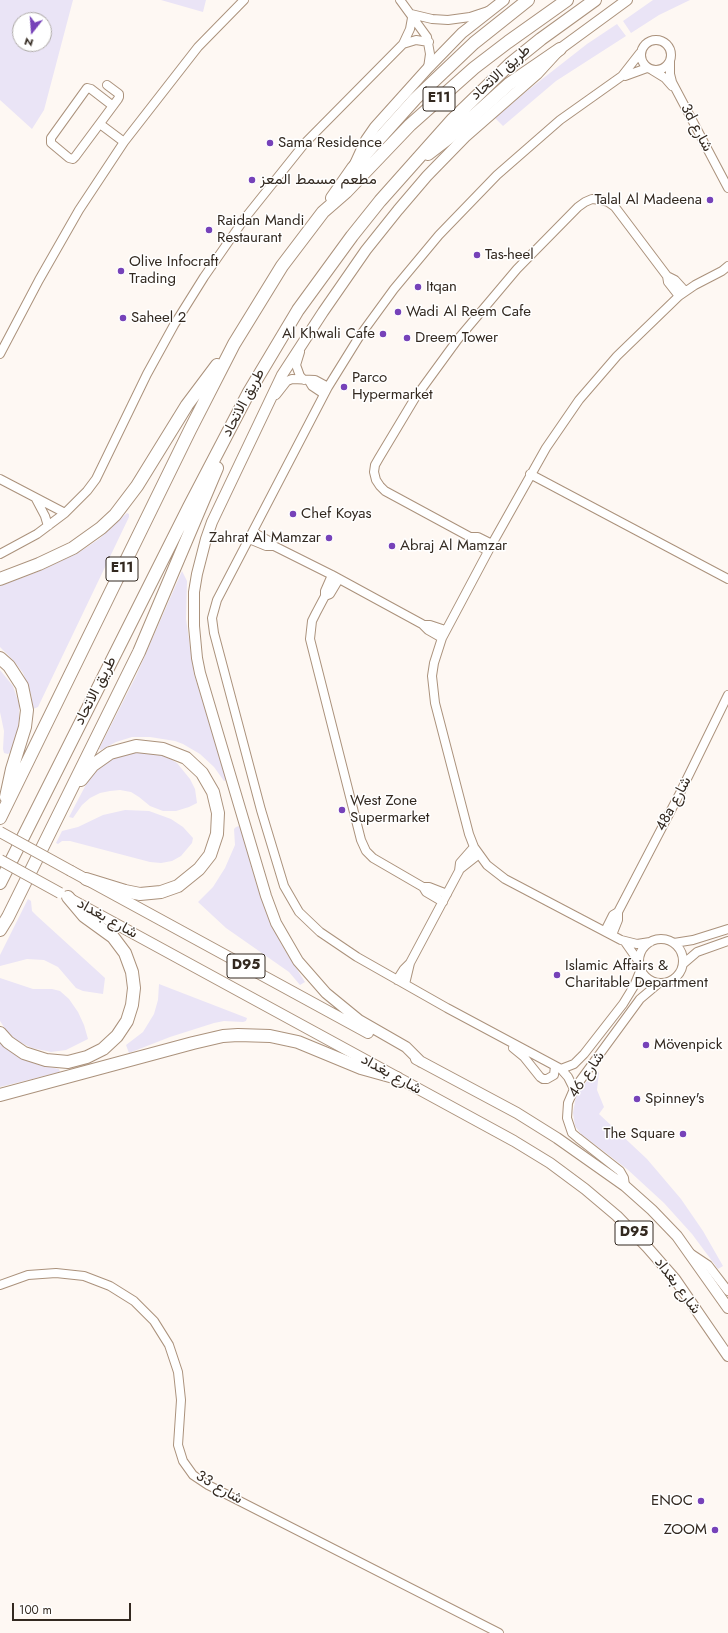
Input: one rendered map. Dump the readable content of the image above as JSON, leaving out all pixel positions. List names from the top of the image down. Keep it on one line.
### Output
{"streets":{"highway":["طريق الاتحاد","E11"],"main road":["شارع بغداد","D95"],"street":["3d شارع","48a شارع","شارع 46","شارع 33"]},"crossings":[["شارع بغداد","شارع 46"]],"places":["Sama Residence","مطعم مسمط المعز","Talal Al Madeena","Raidan Mandi Restaurant","Tas-heel","Olive Infocraft Trading","Itqan","Wadi Al Reem Cafe","Saheel 2","Al Khwali Cafe","Dreem Tower","Parco Hypermarket","Chef Koyas","Zahrat Al Mamzar","Abraj Al Mamzar","West Zone Supermarket","Islamic Affairs & Charitable Department","Mövenpick","Spinney's","The Square","ENOC","ZOOM"],"scale_bar":"100 m","north":"bottom"}
